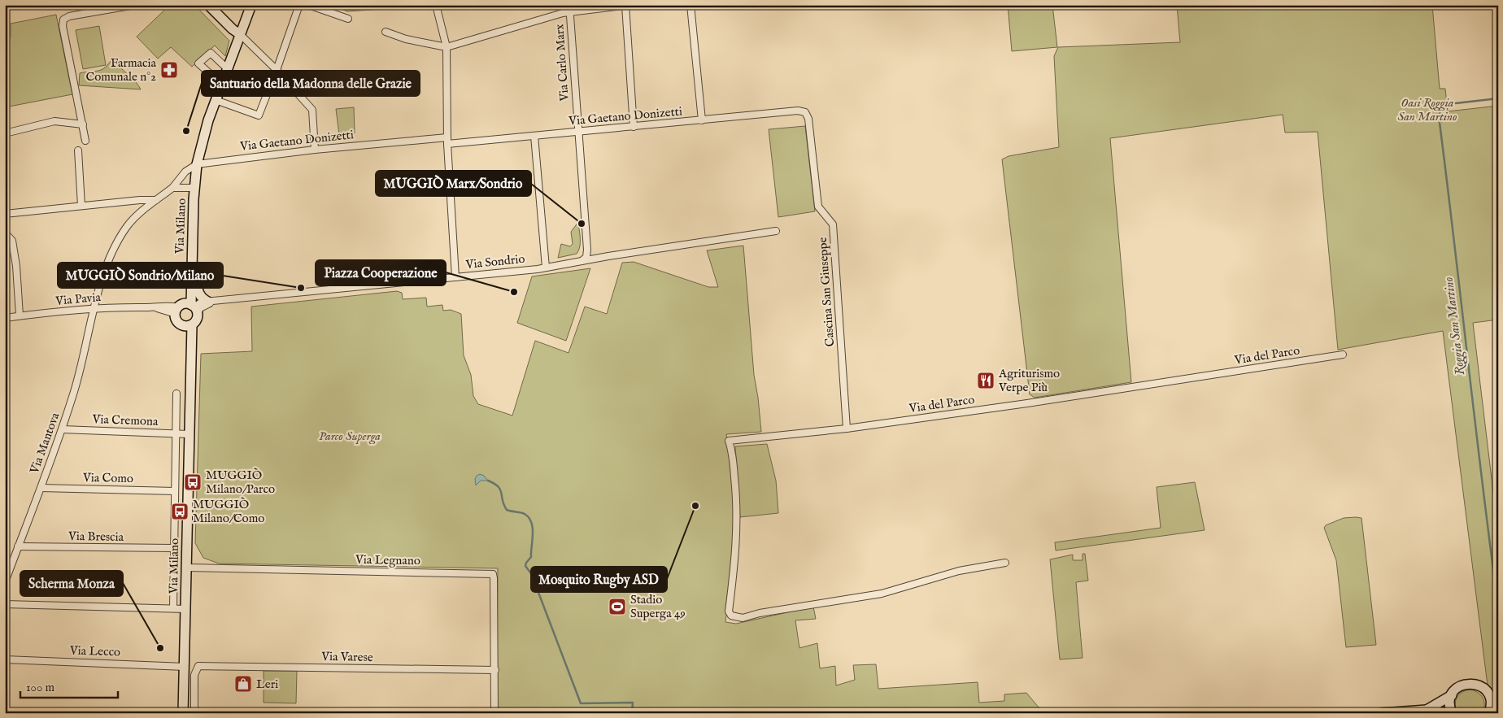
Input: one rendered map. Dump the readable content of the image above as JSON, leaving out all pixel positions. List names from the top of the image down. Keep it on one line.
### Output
{"streets":{"street":["Via Carlo Marx","Via Gaetano Donizetti","Via Milano","Via Sondrio","Cascina San Giuseppe","Via Pavia","Via del Parco","Via Cremona","Via Mantova","Via Como","Via Brescia","Via Legnano","Via Lecco","Via Varese"]},"crossings":[["Via Carlo Marx","Via Gaetano Donizetti"],["Via Carlo Marx","Via Sondrio"],["Via Gaetano Donizetti","Via Milano"],["Via Gaetano Donizetti","Cascina San Giuseppe"],["Via Gaetano Donizetti","Via Mantova"],["Via Milano","Via Sondrio"],["Via Milano","Via Pavia"],["Via Milano","Via Cremona"],["Via Milano","Via Mantova"],["Via Milano","Via Como"],["Via Milano","Via Brescia"],["Via Milano","Via Legnano"],["Via Milano","Via Lecco"],["Via Sondrio","Via Pavia"],["Cascina San Giuseppe","Via del Parco"],["Via Pavia","Via Mantova"],["Via Cremona","Via Mantova"],["Via Mantova","Via Como"],["Via Mantova","Via Brescia"],["Via Legnano","Via Varese"]],"water":["Roggia San Martino"],"parks":["Oasi Roggia San Martino","Parco Superga"],"places":{"pharmacy":["Farmacia Comunale n°2"],"other":["Santuario della Madonna delle Grazie","MUGGIÒ Marx/Sondrio","MUGGIÒ Sondrio/Milano","Piazza Cooperazione","Mosquito Rugby ASD","Scherma Monza"],"restaurant":["Agriturismo Verpe Più"],"bus stop":["MUGGIÒ Milano/Parco","MUGGIÒ Milano/Como"],"sports":["Stadio Superga 49"],"shop":["Leri"]},"scale_bar":"100 m"}
